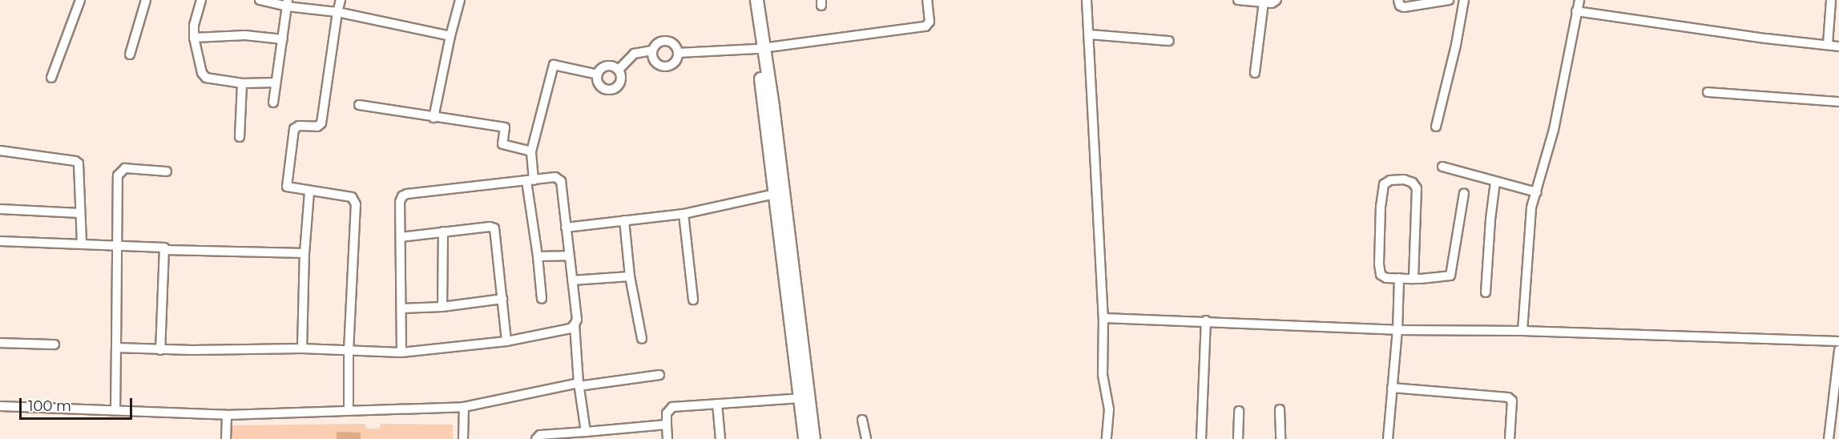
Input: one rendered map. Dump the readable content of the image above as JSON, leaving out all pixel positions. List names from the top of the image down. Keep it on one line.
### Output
{"scale_bar":"100 m"}
